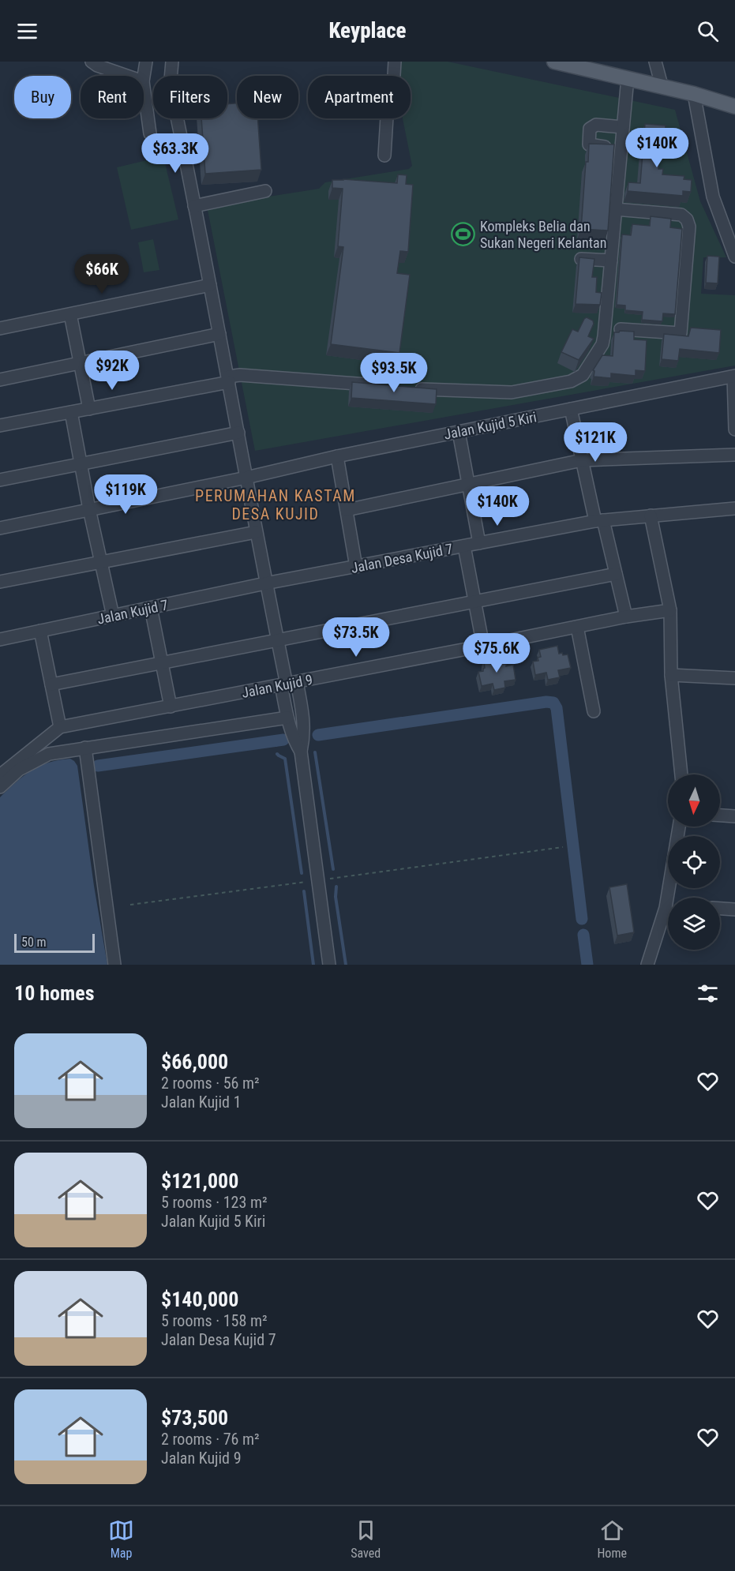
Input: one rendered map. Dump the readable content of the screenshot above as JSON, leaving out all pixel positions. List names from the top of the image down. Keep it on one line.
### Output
{"streets":{"street":["Jalan Kujid 5 Kiri","Jalan Desa Kujid 7","Jalan Kujid 7","Jalan Kujid 9"]},"crossings":[["Jalan Desa Kujid 7","Jalan Kujid 7"]],"districts":["PERUMAHAN KASTAM DESA KUJID"],"places":{"sports":["Kompleks Belia dan Sukan Negeri Kelantan"]},"scale_bar":"50 m","north":"bottom","page":{"header":"Keyplace","chip":["Buy","Rent","Filters","New","Apartment"],"price":["$140K","$63.3K","$66K","$92K","$93.5K","$121K","$119K","$140K","$73.5K","$75.6K"],"scale":"50 m","heading":"10 homes","list":[{"name":"$66,000","note":"2 rooms · 56 m² · Jalan Kujid 1"},{"name":"$121,000","note":"5 rooms · 123 m² · Jalan Kujid 5 Kiri"},{"name":"$140,000","note":"5 rooms · 158 m² · Jalan Desa Kujid 7"},{"name":"$73,500","note":"2 rooms · 76 m² · Jalan Kujid 9"}],"tabs":["Map","Saved","Home"]}}
